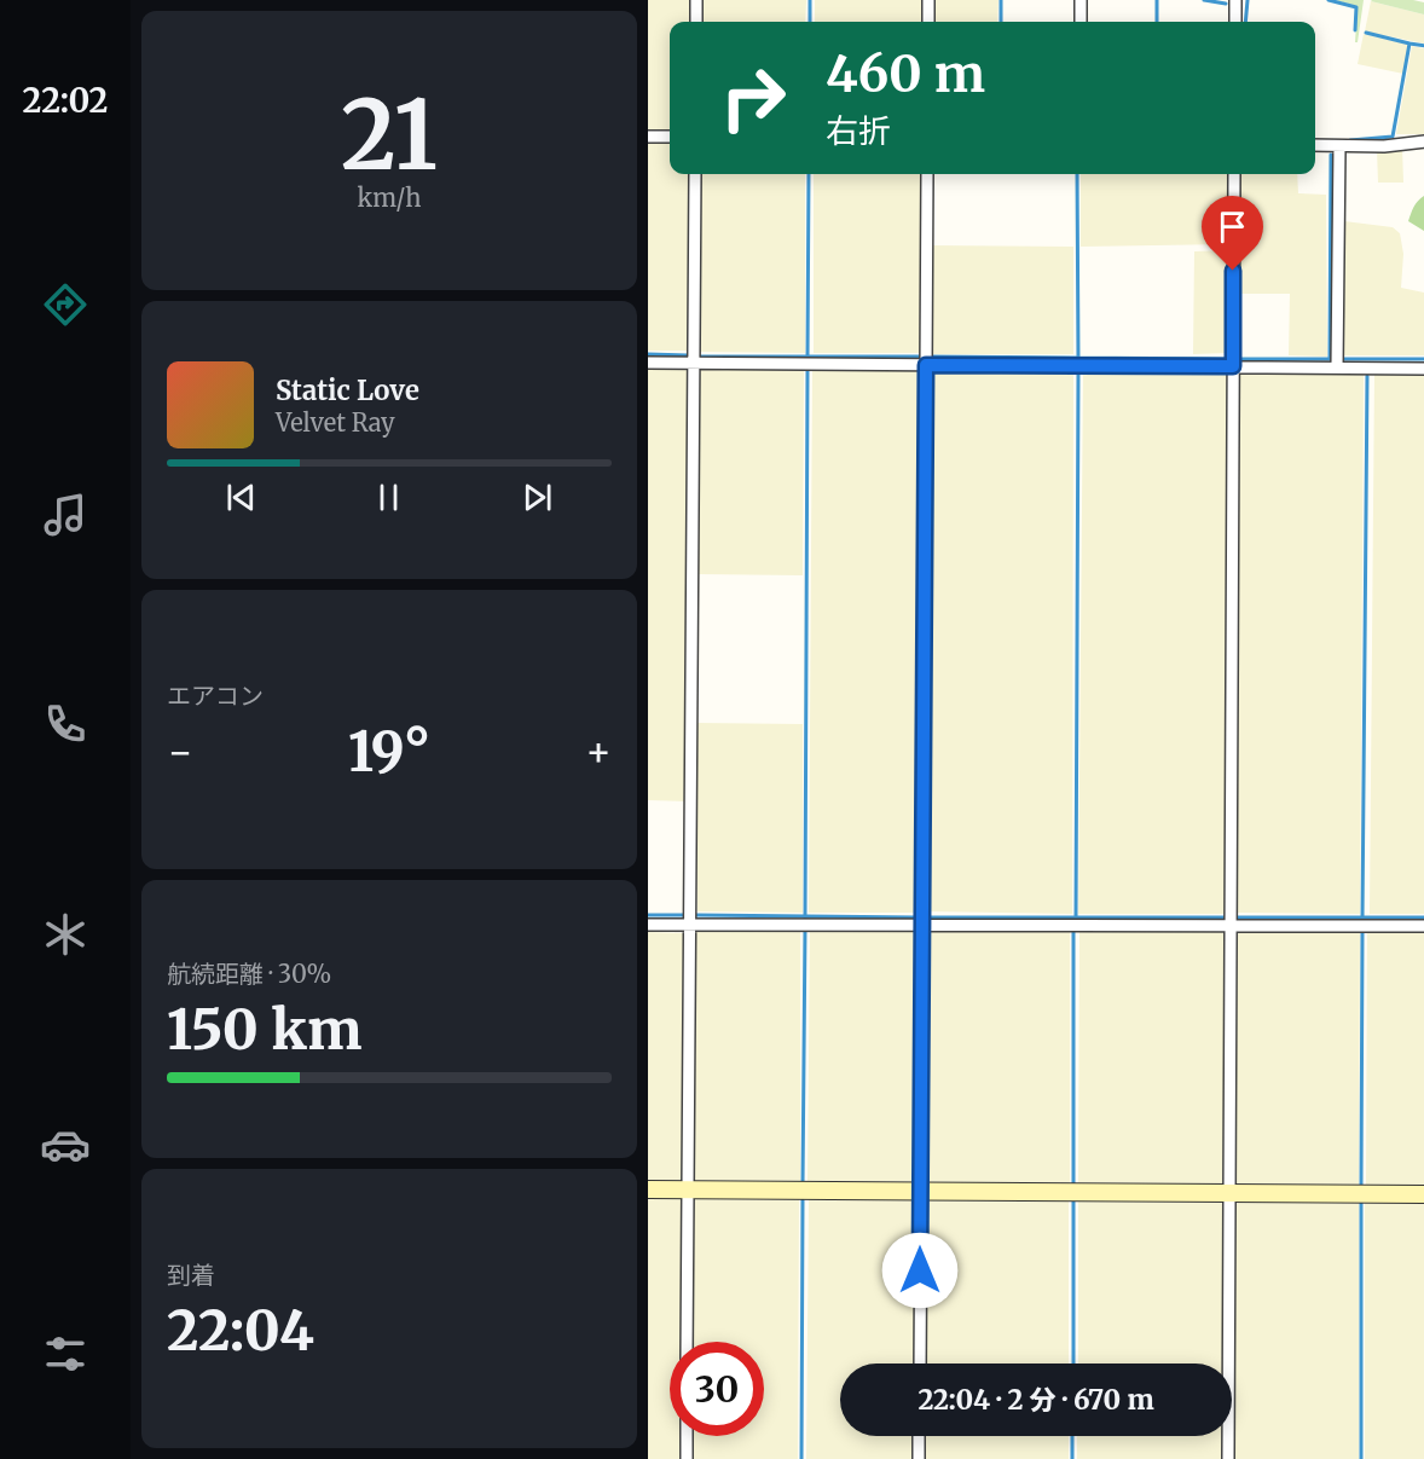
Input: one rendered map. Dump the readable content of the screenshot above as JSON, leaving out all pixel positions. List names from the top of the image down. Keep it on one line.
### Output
{"page":{"tabs":"22:02","tile":[["21","km/h"],"エアコン",["航続距離 · 30%","150 km"],["到着","22:04"]],"turn":["460 m","右折"],"song":["Static Love","Velvet Ray"],"heat":["−","19°","+"],"limit":"30","trip":"22:04 · 2 分 · 670 m"}}
